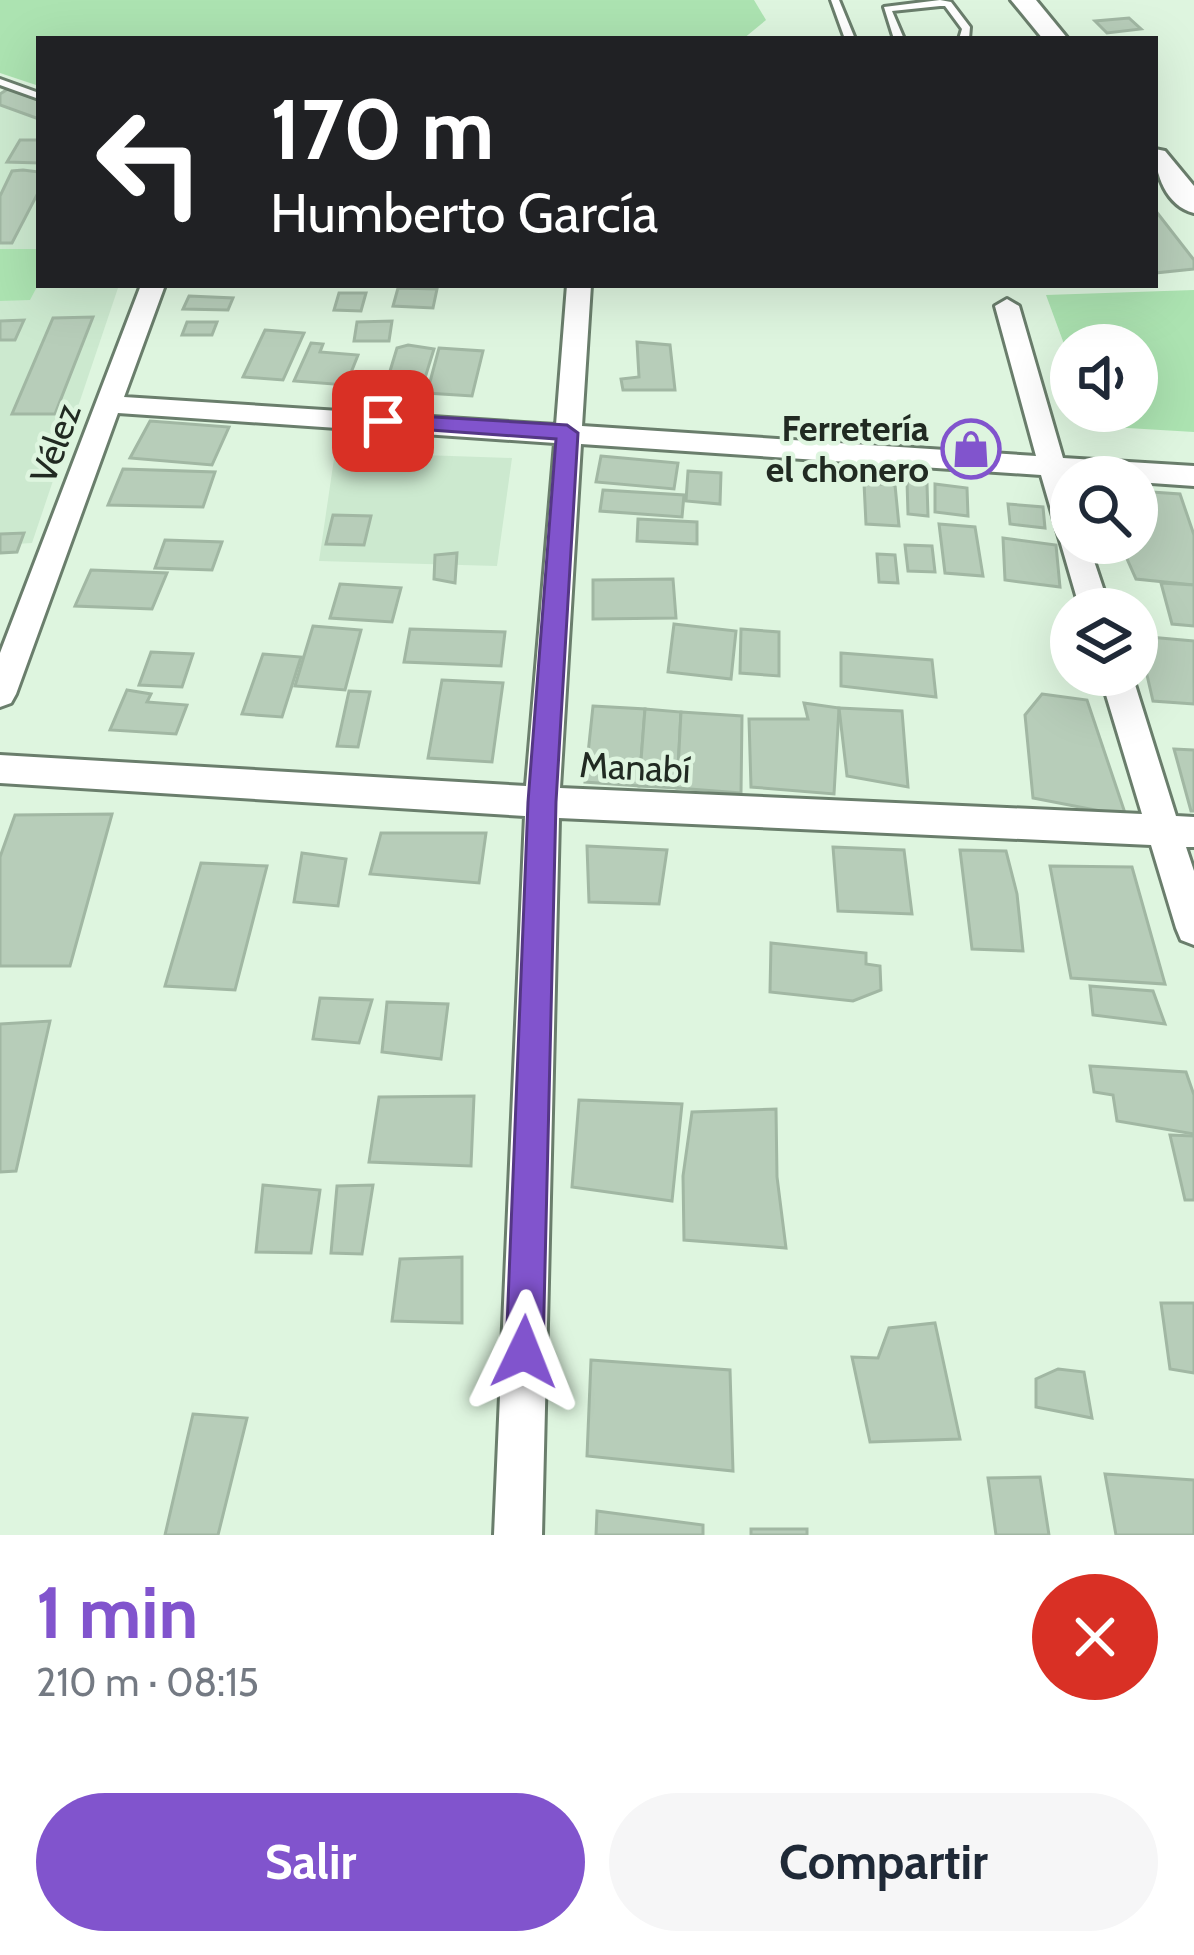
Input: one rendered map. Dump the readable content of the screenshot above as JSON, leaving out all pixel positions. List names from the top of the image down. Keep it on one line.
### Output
{"streets":{"street":["Vélez","Manabí"]},"places":{"shop":["Ferretería el chonero"]},"page":{"turn":["170 m","Humberto García"],"heading":["1 min","210 m · 08:15"],"buttons":["Salir","Compartir"]}}
